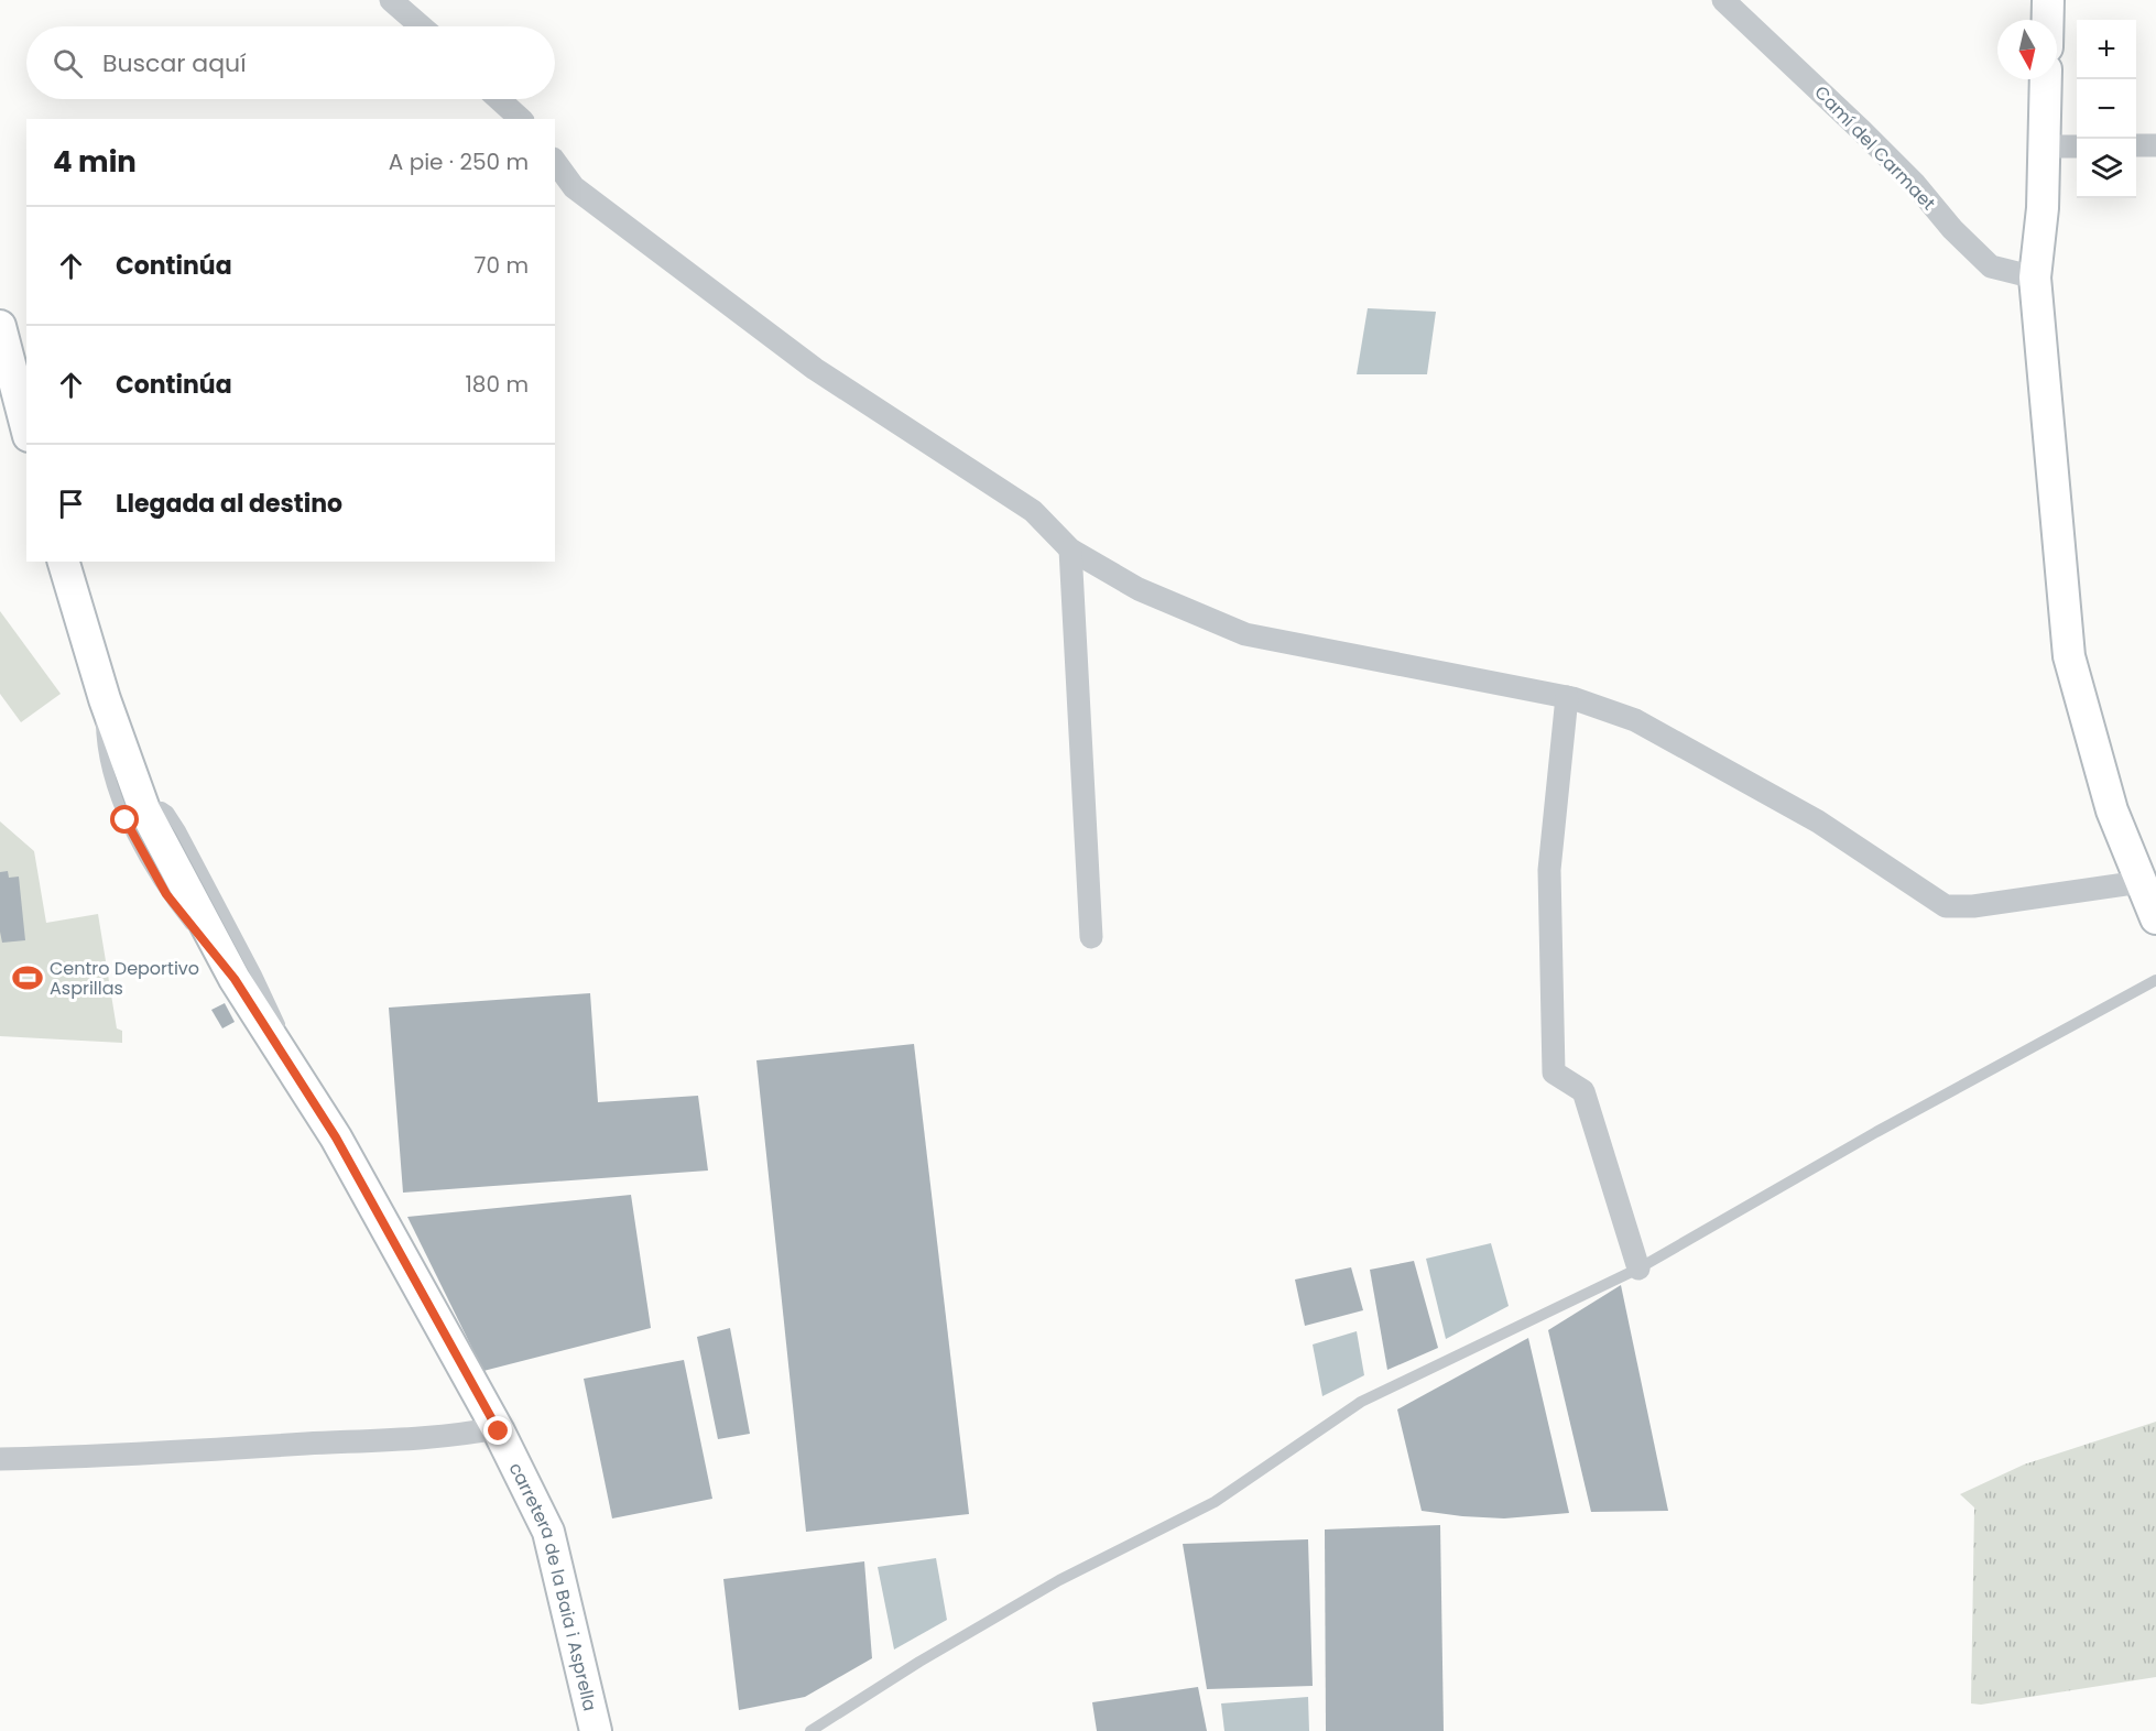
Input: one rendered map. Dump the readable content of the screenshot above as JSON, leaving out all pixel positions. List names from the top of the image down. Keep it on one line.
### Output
{"streets":{"main road":["carretera de la Baia i Asprella"],"street":["Camí del Carmaet"]},"places":{"sports":["Centro Deportivo Asprillas"]},"north":"bottom","page":{"map_buttons":["+","−"],"search":"Buscar aquí","heading":["4 min","A pie · 250 m"],"list":[["Continúa","70 m"],["Continúa","180 m"],"Llegada al destino"]}}
